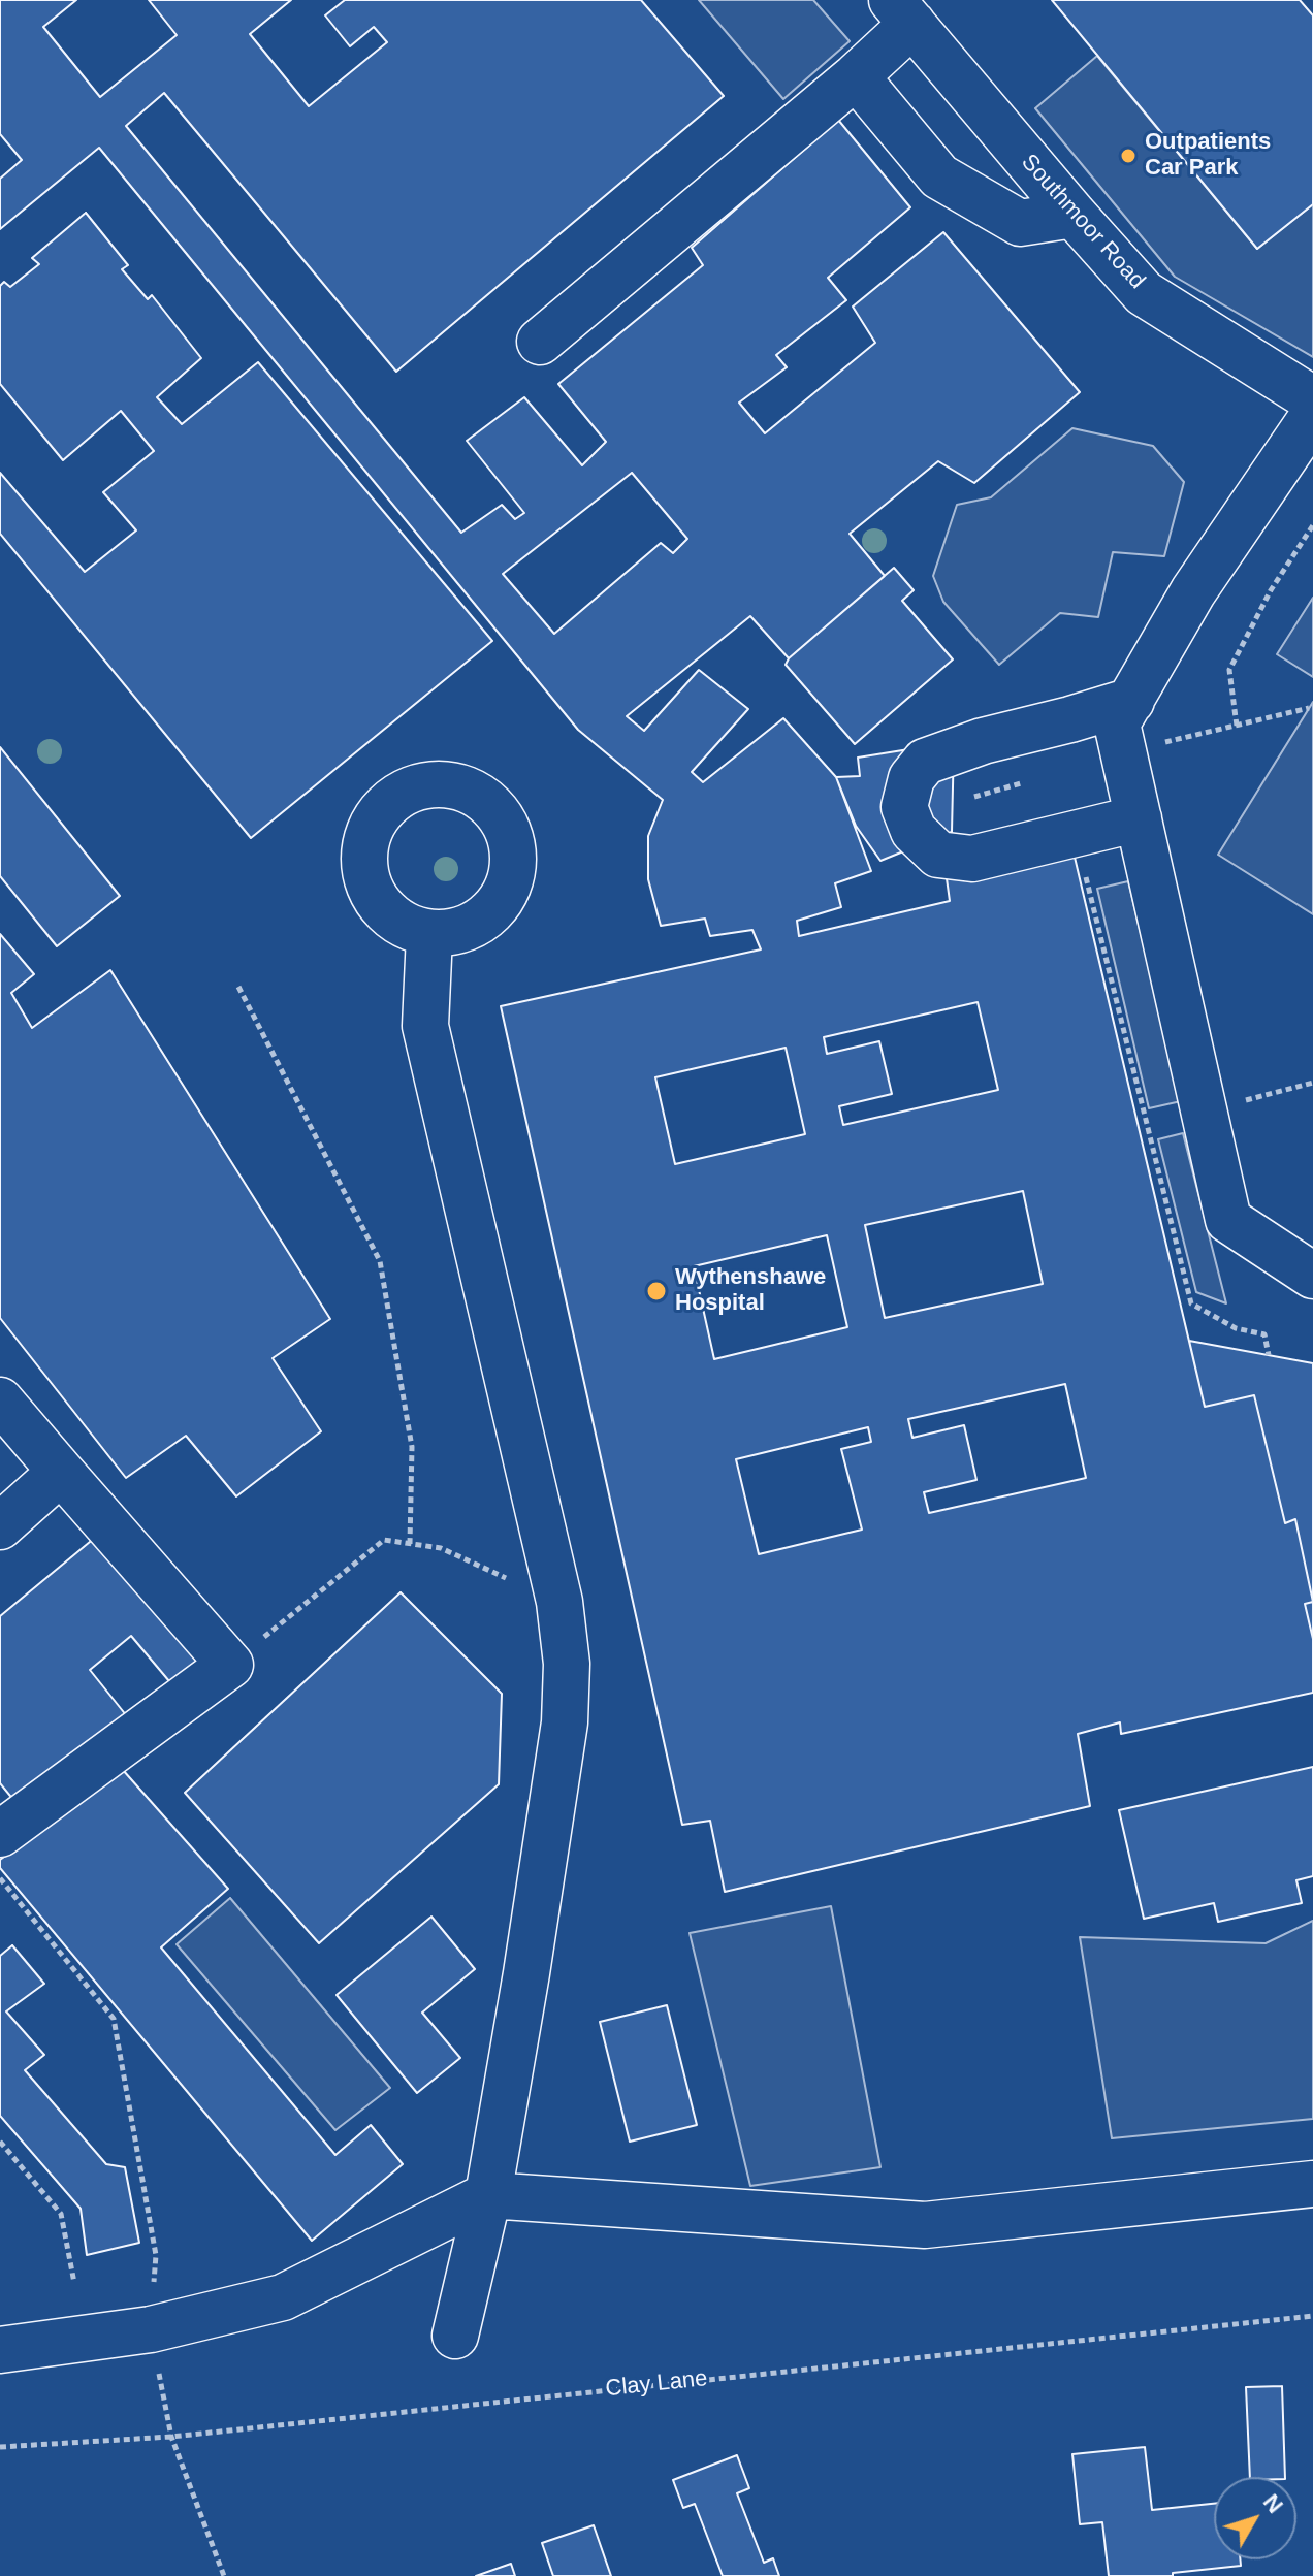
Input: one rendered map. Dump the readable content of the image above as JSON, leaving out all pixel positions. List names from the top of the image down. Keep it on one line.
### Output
{"streets":{"street":["Southmoor Road"],"path":["Clay Lane"]},"places":["Outpatients Car Park","Wythenshawe Hospital"],"north":"top right"}
